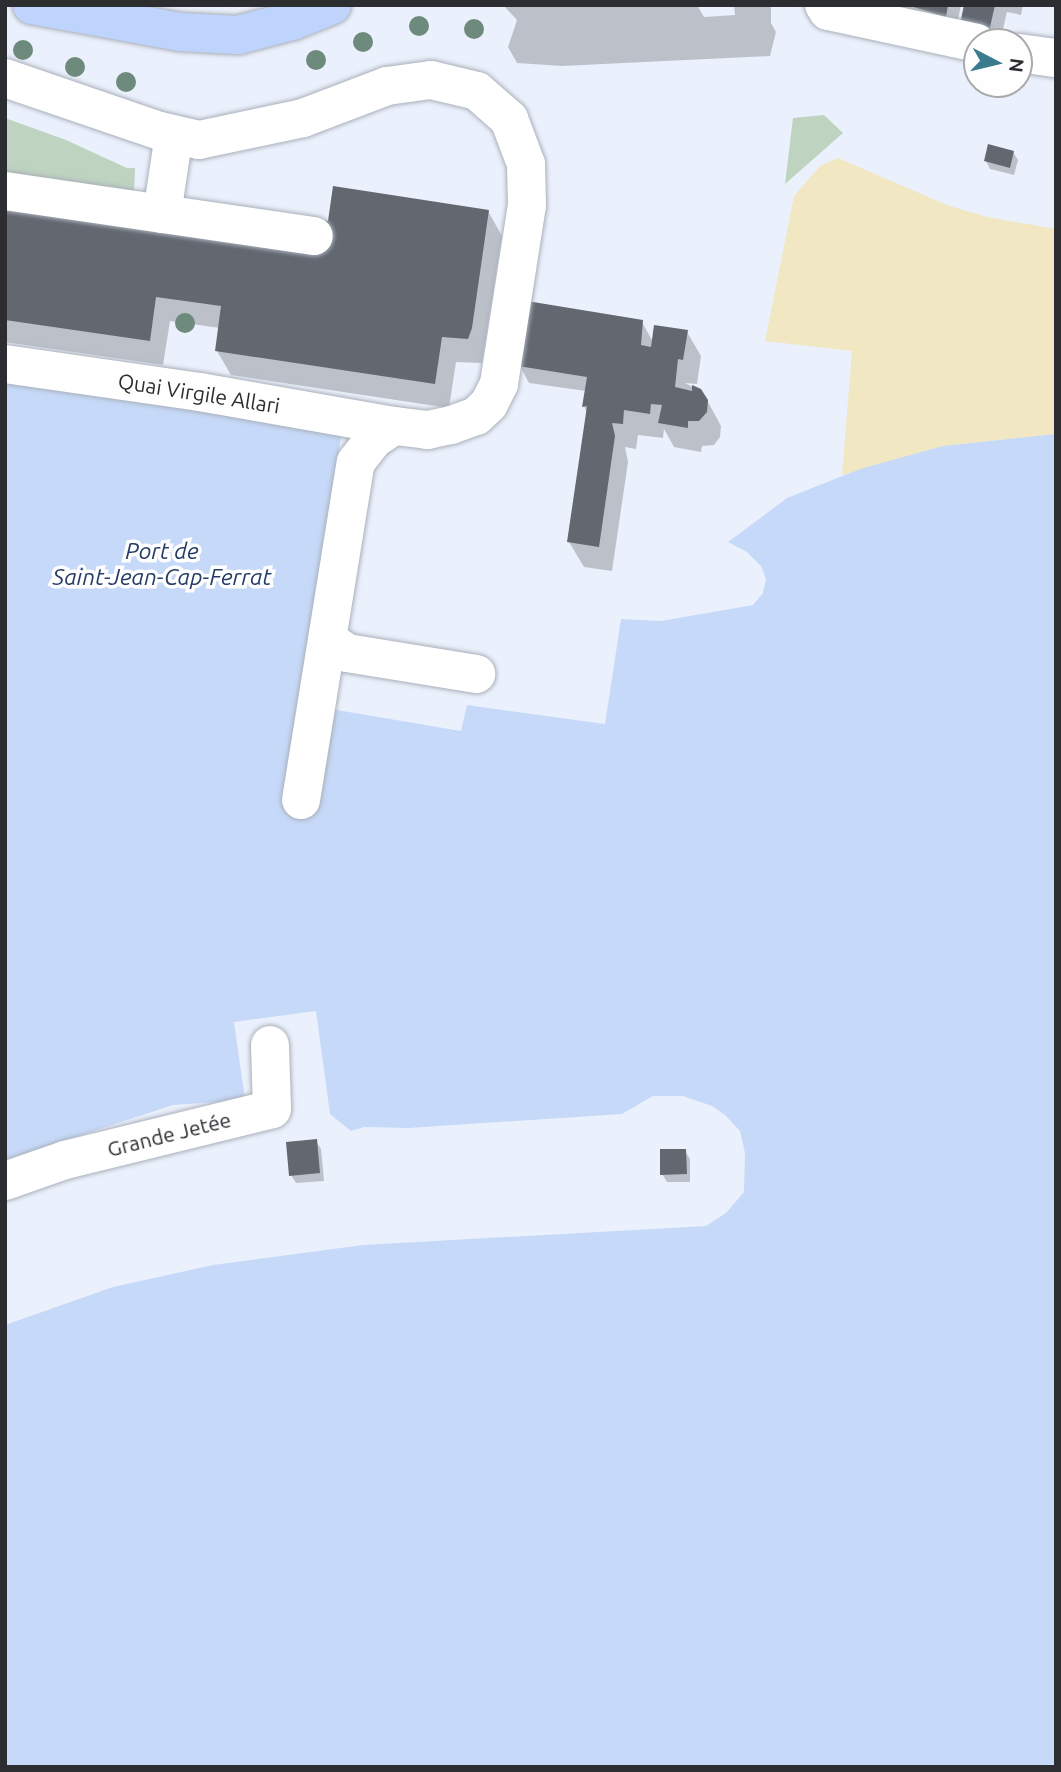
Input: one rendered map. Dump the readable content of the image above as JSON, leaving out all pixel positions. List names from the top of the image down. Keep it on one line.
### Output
{"streets":{"street":["Quai Virgile Allari","Grande Jetée"]},"water":["Port de Saint-Jean-Cap-Ferrat"],"north":"right"}
